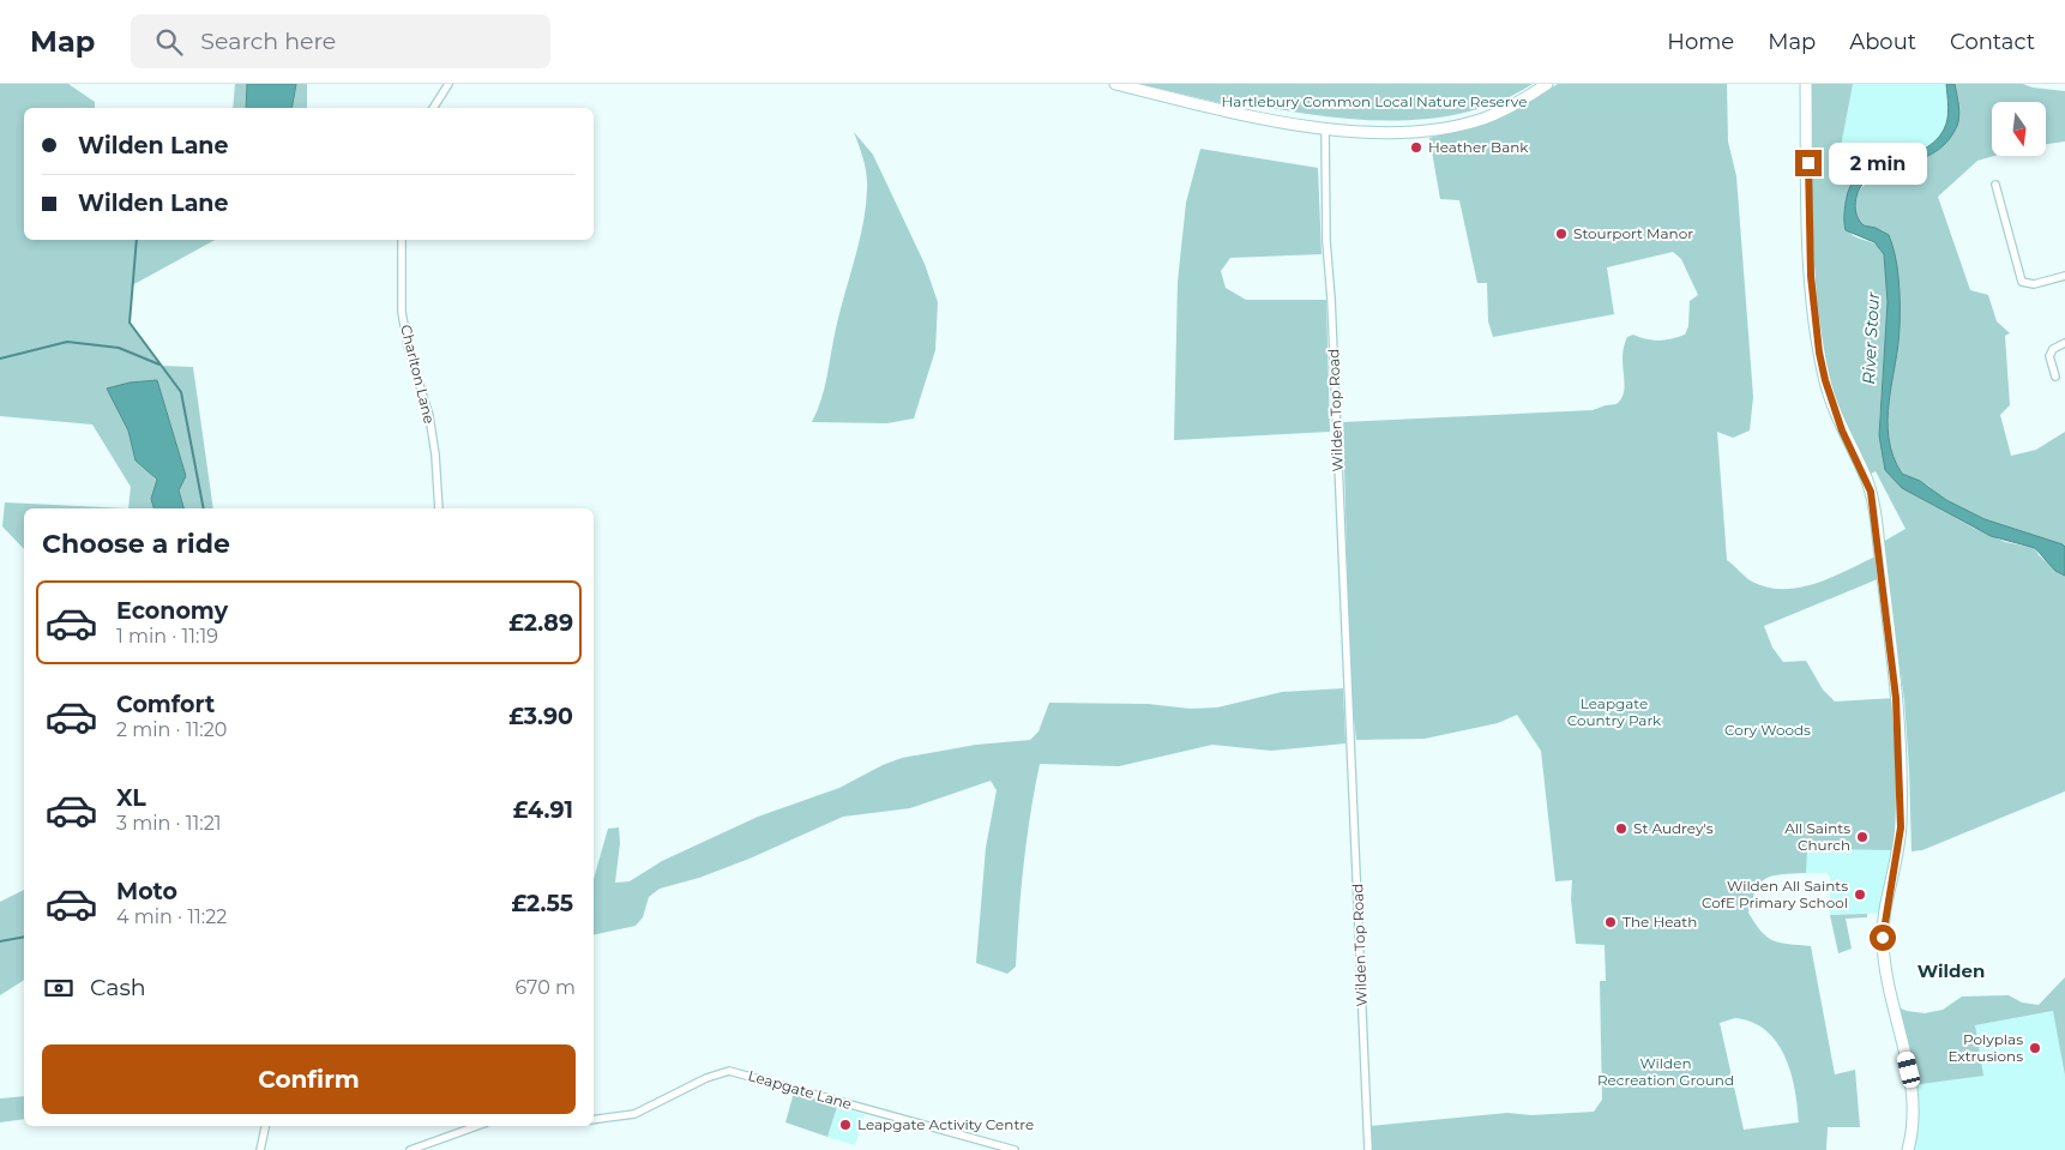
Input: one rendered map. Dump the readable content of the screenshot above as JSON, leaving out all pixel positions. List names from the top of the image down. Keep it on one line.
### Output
{"streets":{"street":["Charlton Lane","Wilden Top Road","Leapgate Lane"]},"districts":["Wilden"],"water":["River Stour"],"parks":["Hartlebury Common Local Nature Reserve","Leapgate Country Park","Cory Woods","Wilden Recreation Ground"],"places":["Heather Bank","Stourport Manor","St Audrey's","All Saints Church","Wilden All Saints CofE Primary School","The Heath","Polyplas Extrusions","Leapgate Activity Centre"],"north":"bottom","page":{"header":"Map","search":"Search here","nav":["Home","Map","About","Contact"],"banner":["Wilden Lane","Wilden Lane"],"bubble":"2 min","heading":"Choose a ride","list":[{"name":"Economy","note":"1 min · 11:19","value":"£2.89"},{"name":"Comfort","note":"2 min · 11:20","value":"£3.90"},{"name":"XL","note":"3 min · 11:21","value":"£4.91"},{"name":"Moto","note":"4 min · 11:22","value":"£2.55"}],"pay":["Cash","670 m"],"buttons":"Confirm"}}
